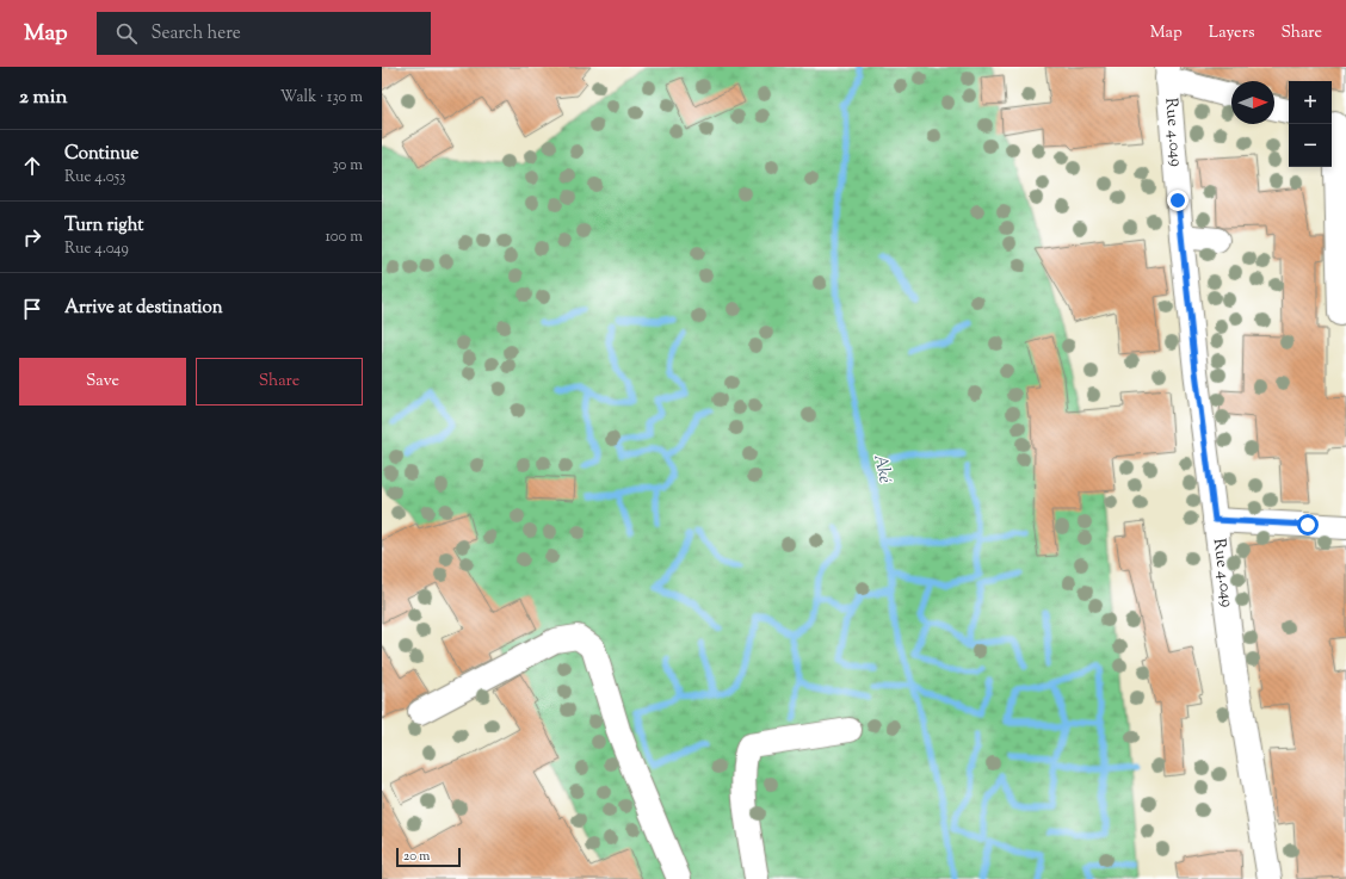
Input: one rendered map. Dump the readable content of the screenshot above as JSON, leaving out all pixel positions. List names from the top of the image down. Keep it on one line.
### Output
{"streets":{"street":["Rue 4.049"]},"water":["Aké"],"scale_bar":"20 m","north":"right","page":{"header":"Map","search":"Search here","nav":["Map","Layers","Share"],"heading":["2 min","Walk · 130 m"],"map_buttons":["+","−"],"list":[["Continue","Rue 4.053","30 m"],["Turn right","Rue 4.049","100 m"],"Arrive at destination"],"buttons":["Save","Share"],"scale":"20 m"}}
